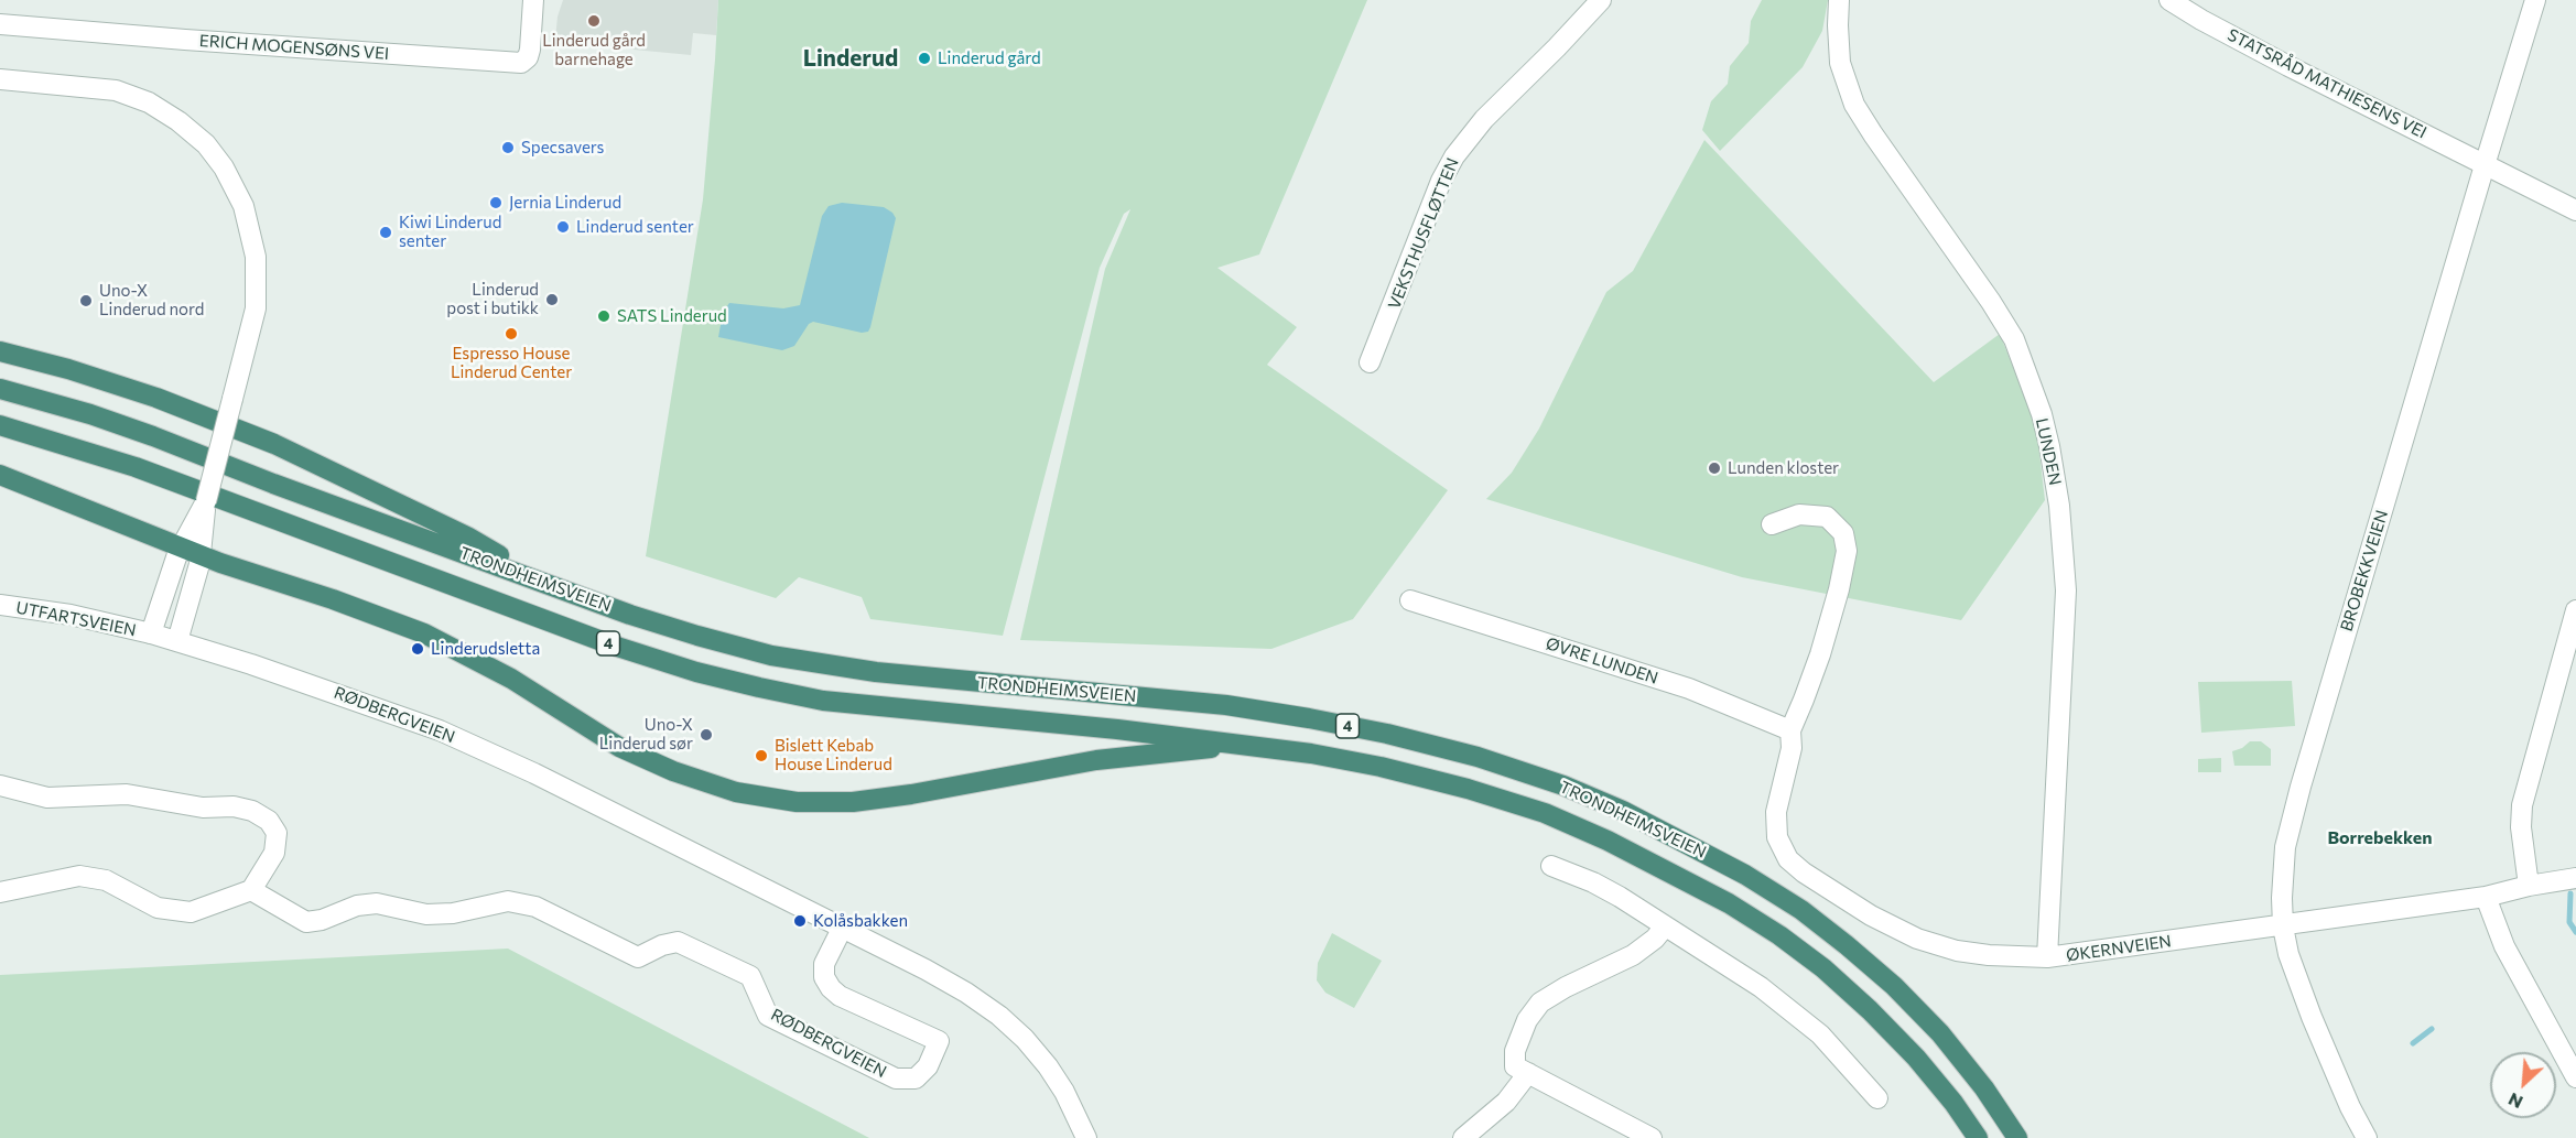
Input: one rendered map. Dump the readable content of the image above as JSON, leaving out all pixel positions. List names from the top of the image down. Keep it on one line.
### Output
{"streets":{"highway":["TRONDHEIMSVEIEN","4"],"street":["ERICH MOGENSØNS VEI","STATSRÅD MATHIESENS VEI","VEKSTHUSFLØTTEN","LUNDEN","BROBEKKVEIEN","UTFARTSVEIEN","ØVRE LUNDEN","RØDBERGVEIEN","ØKERNVEIEN"]},"crossings":[["STATSRÅD MATHIESENS VEI","BROBEKKVEIEN"],["LUNDEN","ØKERNVEIEN"],["BROBEKKVEIEN","ØKERNVEIEN"],["UTFARTSVEIEN","RØDBERGVEIEN"],["ØVRE LUNDEN","ØKERNVEIEN"]],"districts":["Linderud","Borrebekken"],"places":["Linderud gård barnehage","Linderud gård","Specsavers","Jernia Linderud","Linderud senter","Kiwi Linderud senter","Linderud post i butikk","Uno-X Linderud nord","SATS Linderud","Espresso House Linderud Center","Lunden kloster","Linderudsletta","Uno-X Linderud sør","Bislett Kebab House Linderud","Kolåsbakken"],"north":"bottom left"}
